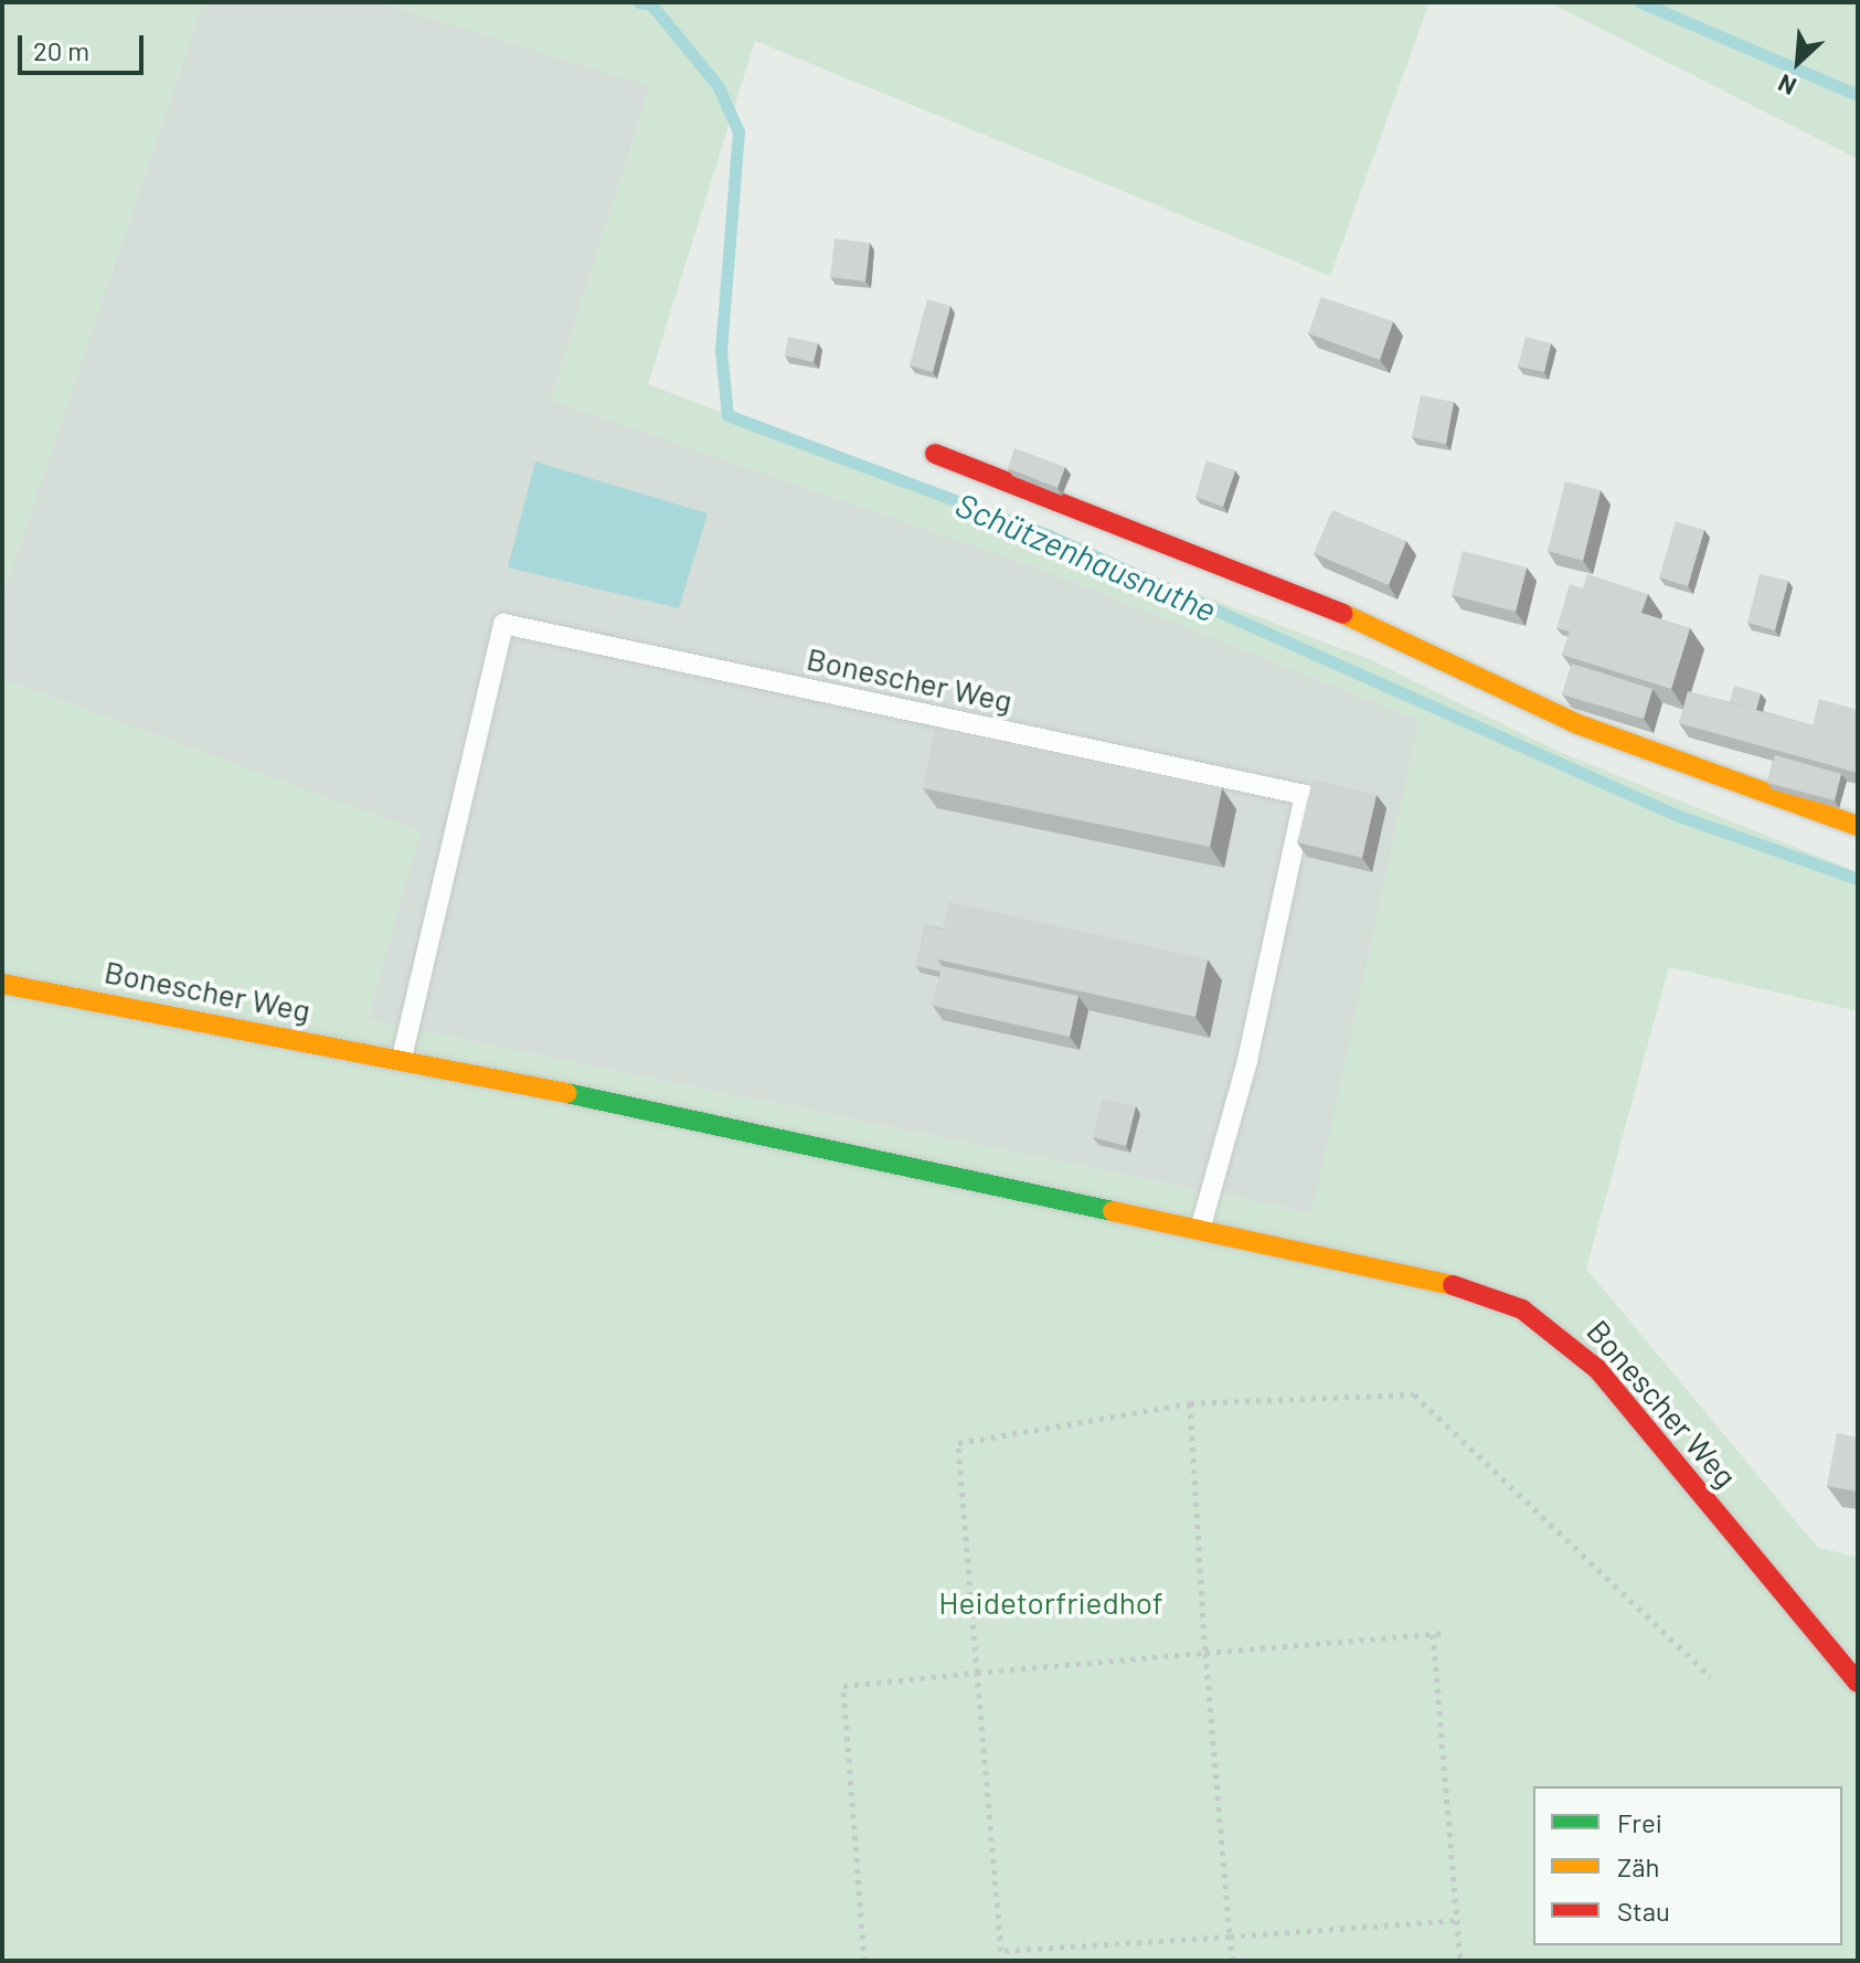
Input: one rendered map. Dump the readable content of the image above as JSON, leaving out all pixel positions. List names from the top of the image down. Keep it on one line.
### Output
{"streets":{"street":["Bonescher Weg"]},"water":["Schützenhausnuthe"],"parks":["Heidetorfriedhof"],"legend":["Frei","Zäh","Stau"],"scale_bar":"20 m","north":"bottom left"}
